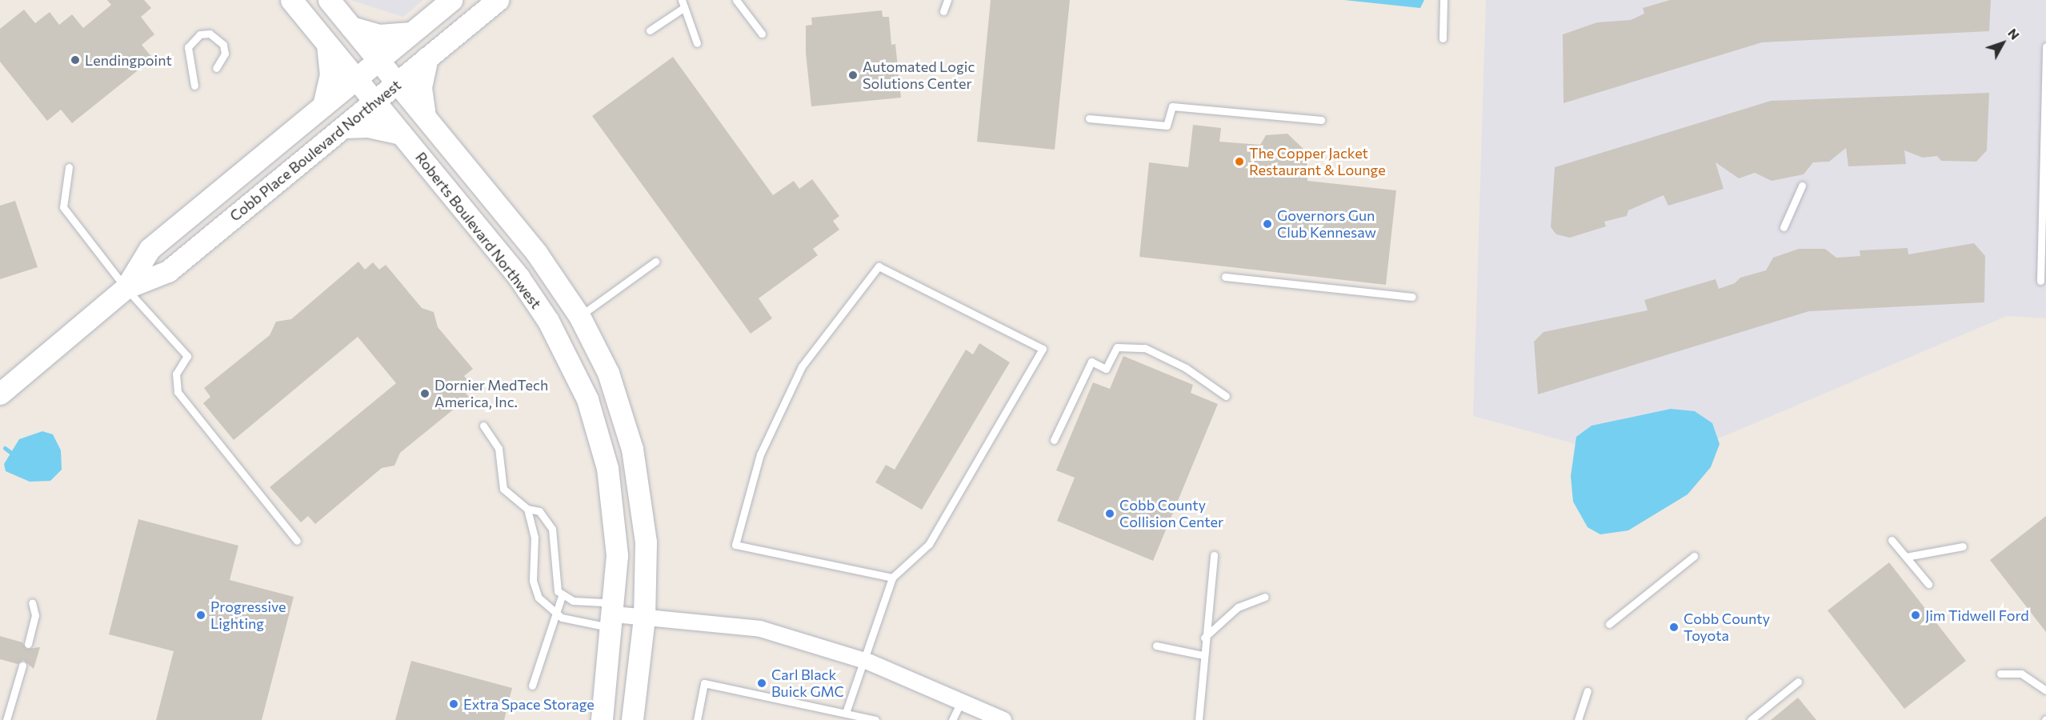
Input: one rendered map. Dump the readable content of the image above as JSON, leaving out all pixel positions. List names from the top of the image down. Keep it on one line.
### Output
{"streets":{"street":["Cobb Place Boulevard Northwest","Roberts Boulevard Northwest"]},"crossings":[["Cobb Place Boulevard Northwest","Roberts Boulevard Northwest"]],"places":["Lendingpoint","Automated Logic Solutions Center","The Copper Jacket Restaurant & Lounge","Governors Gun Club Kennesaw","Dornier MedTech America, Inc.","Cobb County Collision Center","Progressive Lighting","Jim Tidwell Ford","Cobb County Toyota","Carl Black Buick GMC","Extra Space Storage"],"north":"top right"}
